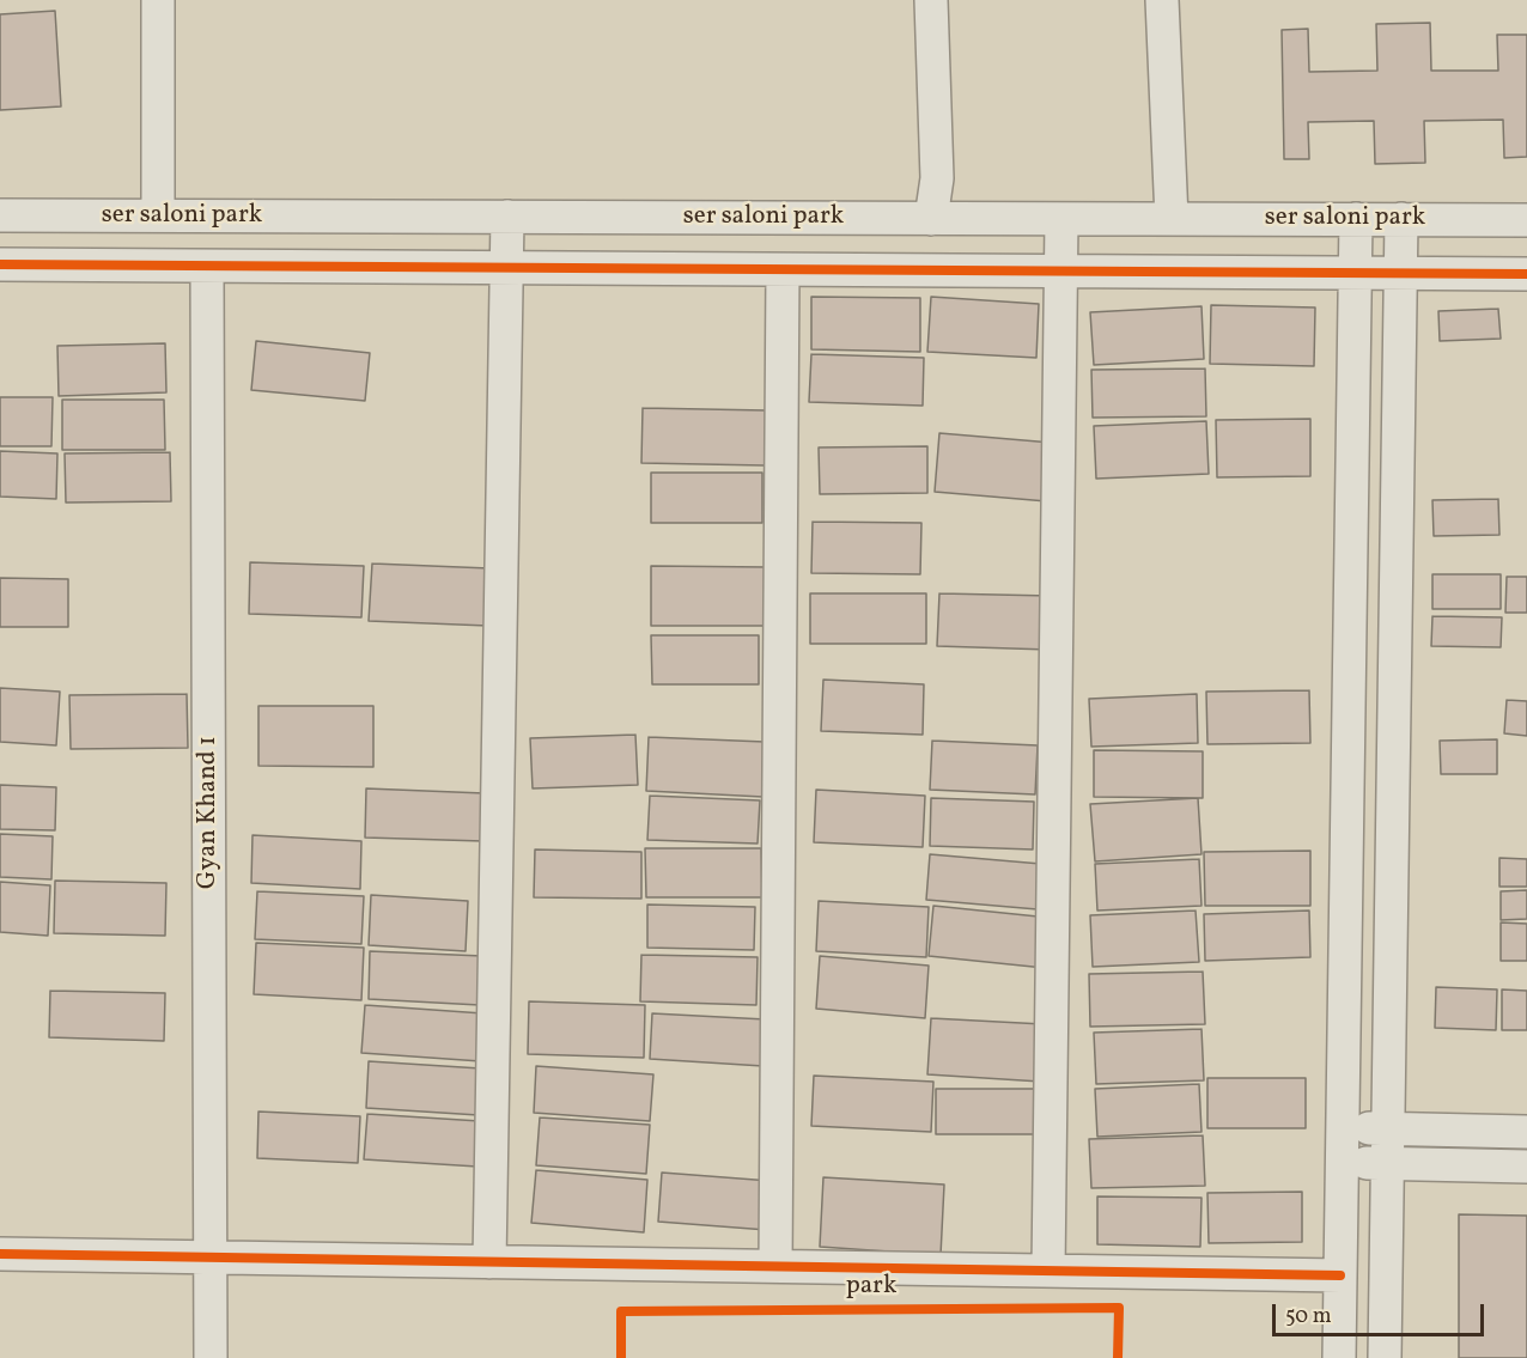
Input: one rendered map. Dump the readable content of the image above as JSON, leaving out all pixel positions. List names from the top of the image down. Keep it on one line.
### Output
{"streets":{"street":["ser saloni park","Gyan Khand 1"],"cycle path":["park"]},"scale_bar":"50 m"}
